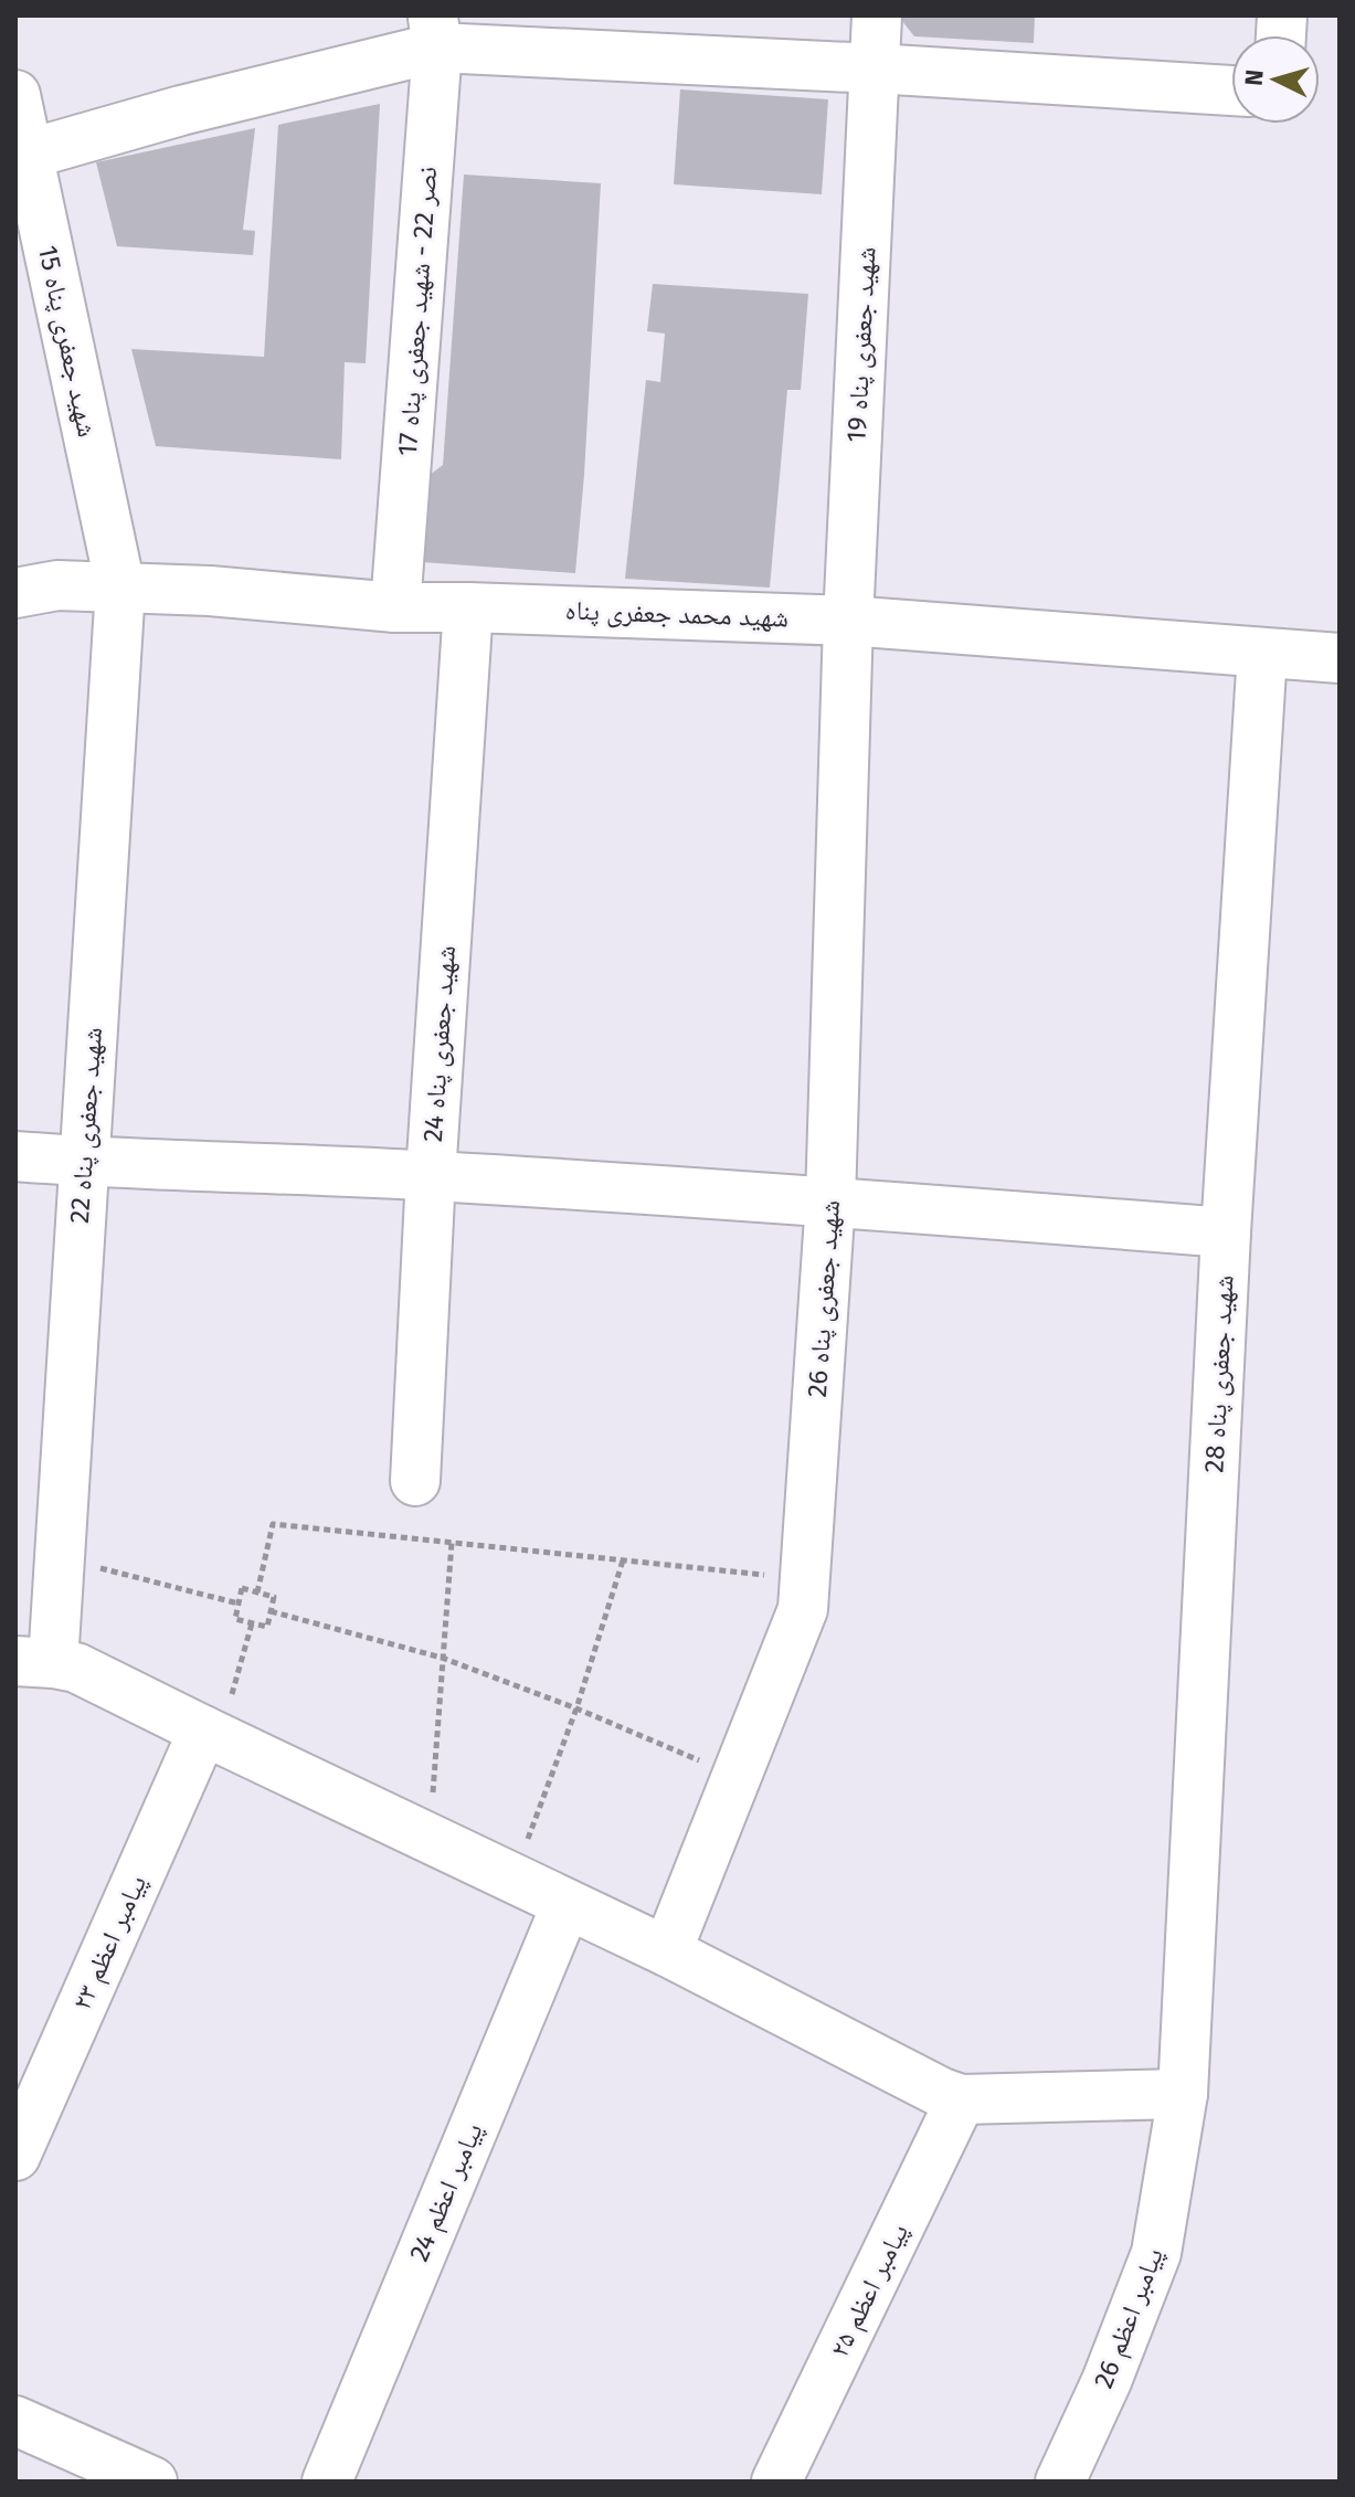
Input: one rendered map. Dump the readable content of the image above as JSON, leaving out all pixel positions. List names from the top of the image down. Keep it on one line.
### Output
{"streets":{"street":["نصر 22 - شهید جعفری پناه 17","شهید جعفری پناه 15","شهید جعفری پناه 19","شهید محمد جعفری پناه","شهید جعفری پناه 24","شهید جعفری پناه 22","شهید جعفری پناه 26","شهید جعفری پناه 28","پیامبر اعظم ۲۳","پیامبر اعظم 24","پیامبر اعظم ۲۵","پیامبر اعظم 26"]},"crossings":[["نصر 22 - شهید جعفری پناه 17","شهید محمد جعفری پناه"],["شهید جعفری پناه 15","شهید محمد جعفری پناه"],["شهید جعفری پناه 15","شهید جعفری پناه 22"],["شهید جعفری پناه 19","شهید محمد جعفری پناه"],["شهید جعفری پناه 19","شهید جعفری پناه 26"],["شهید محمد جعفری پناه","شهید جعفری پناه 24"],["شهید محمد جعفری پناه","شهید جعفری پناه 22"],["شهید محمد جعفری پناه","شهید جعفری پناه 26"],["شهید محمد جعفری پناه","شهید جعفری پناه 28"],["شهید جعفری پناه 28","پیامبر اعظم 26"]],"north":"left"}
